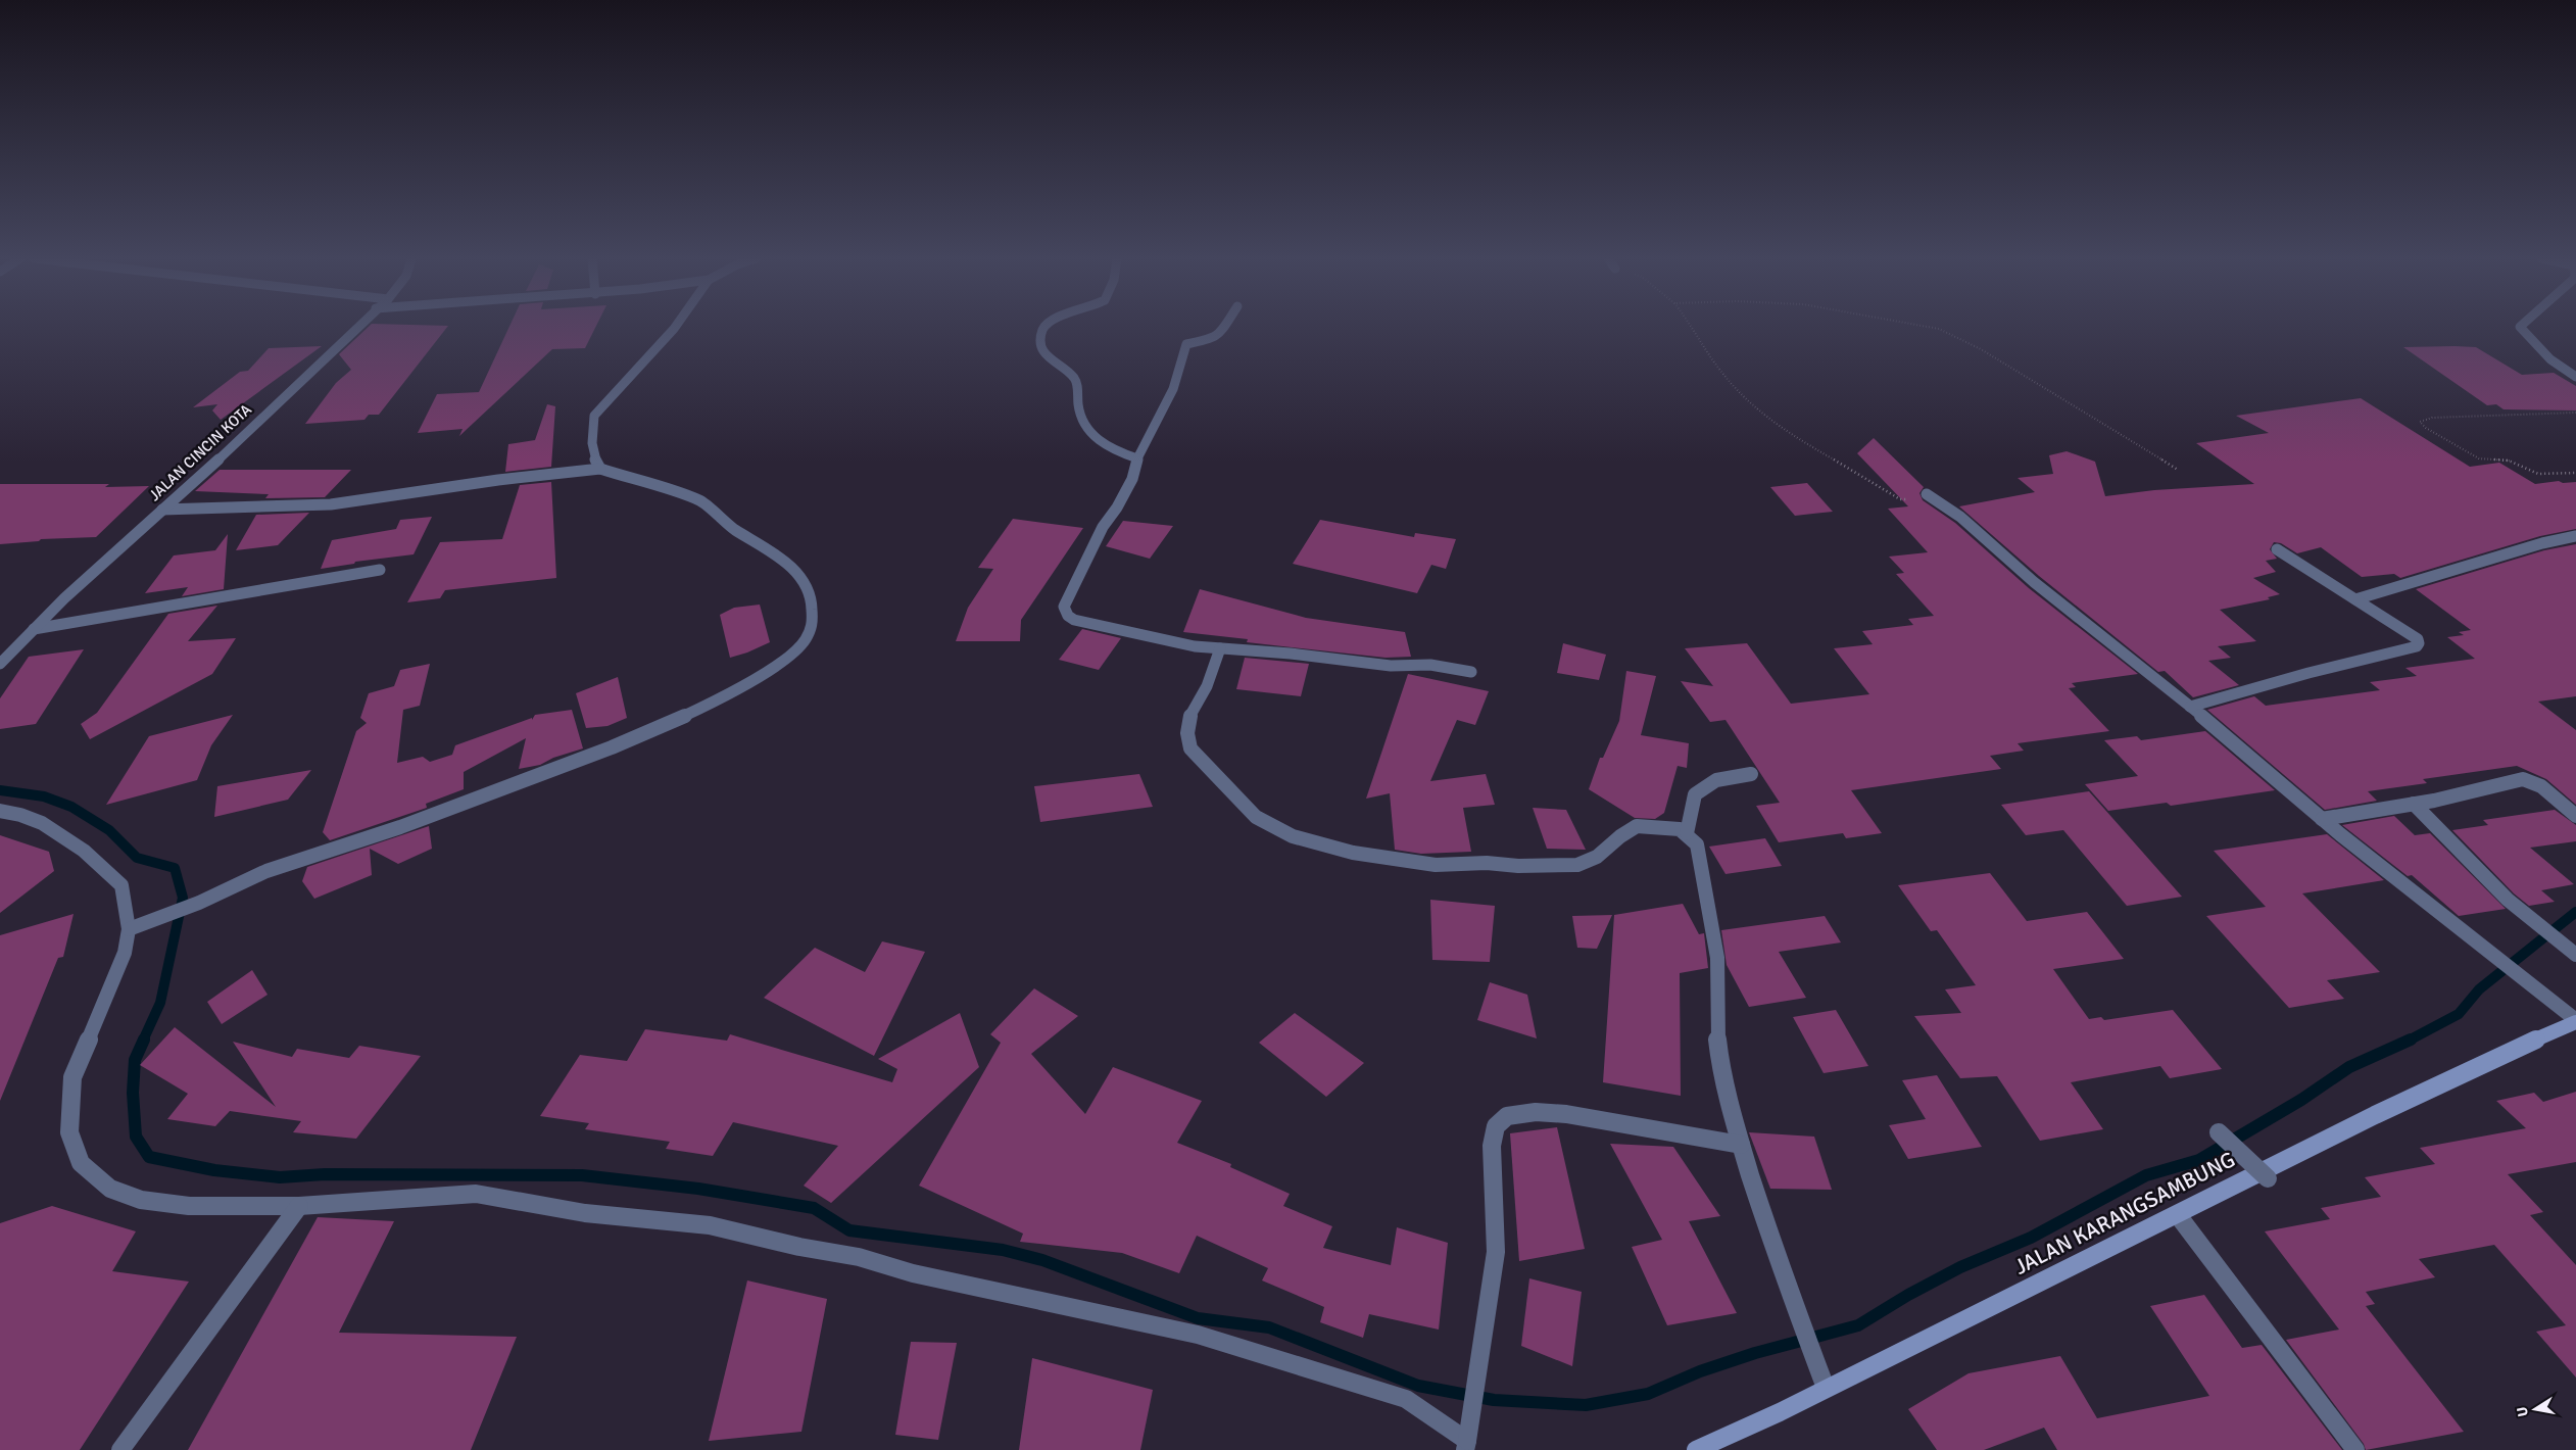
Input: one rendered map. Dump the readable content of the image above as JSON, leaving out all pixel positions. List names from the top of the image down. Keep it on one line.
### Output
{"streets":{"main road":["JALAN KARANGSAMBUNG"],"street":["JALAN CINCIN KOTA"]},"north":"left"}
